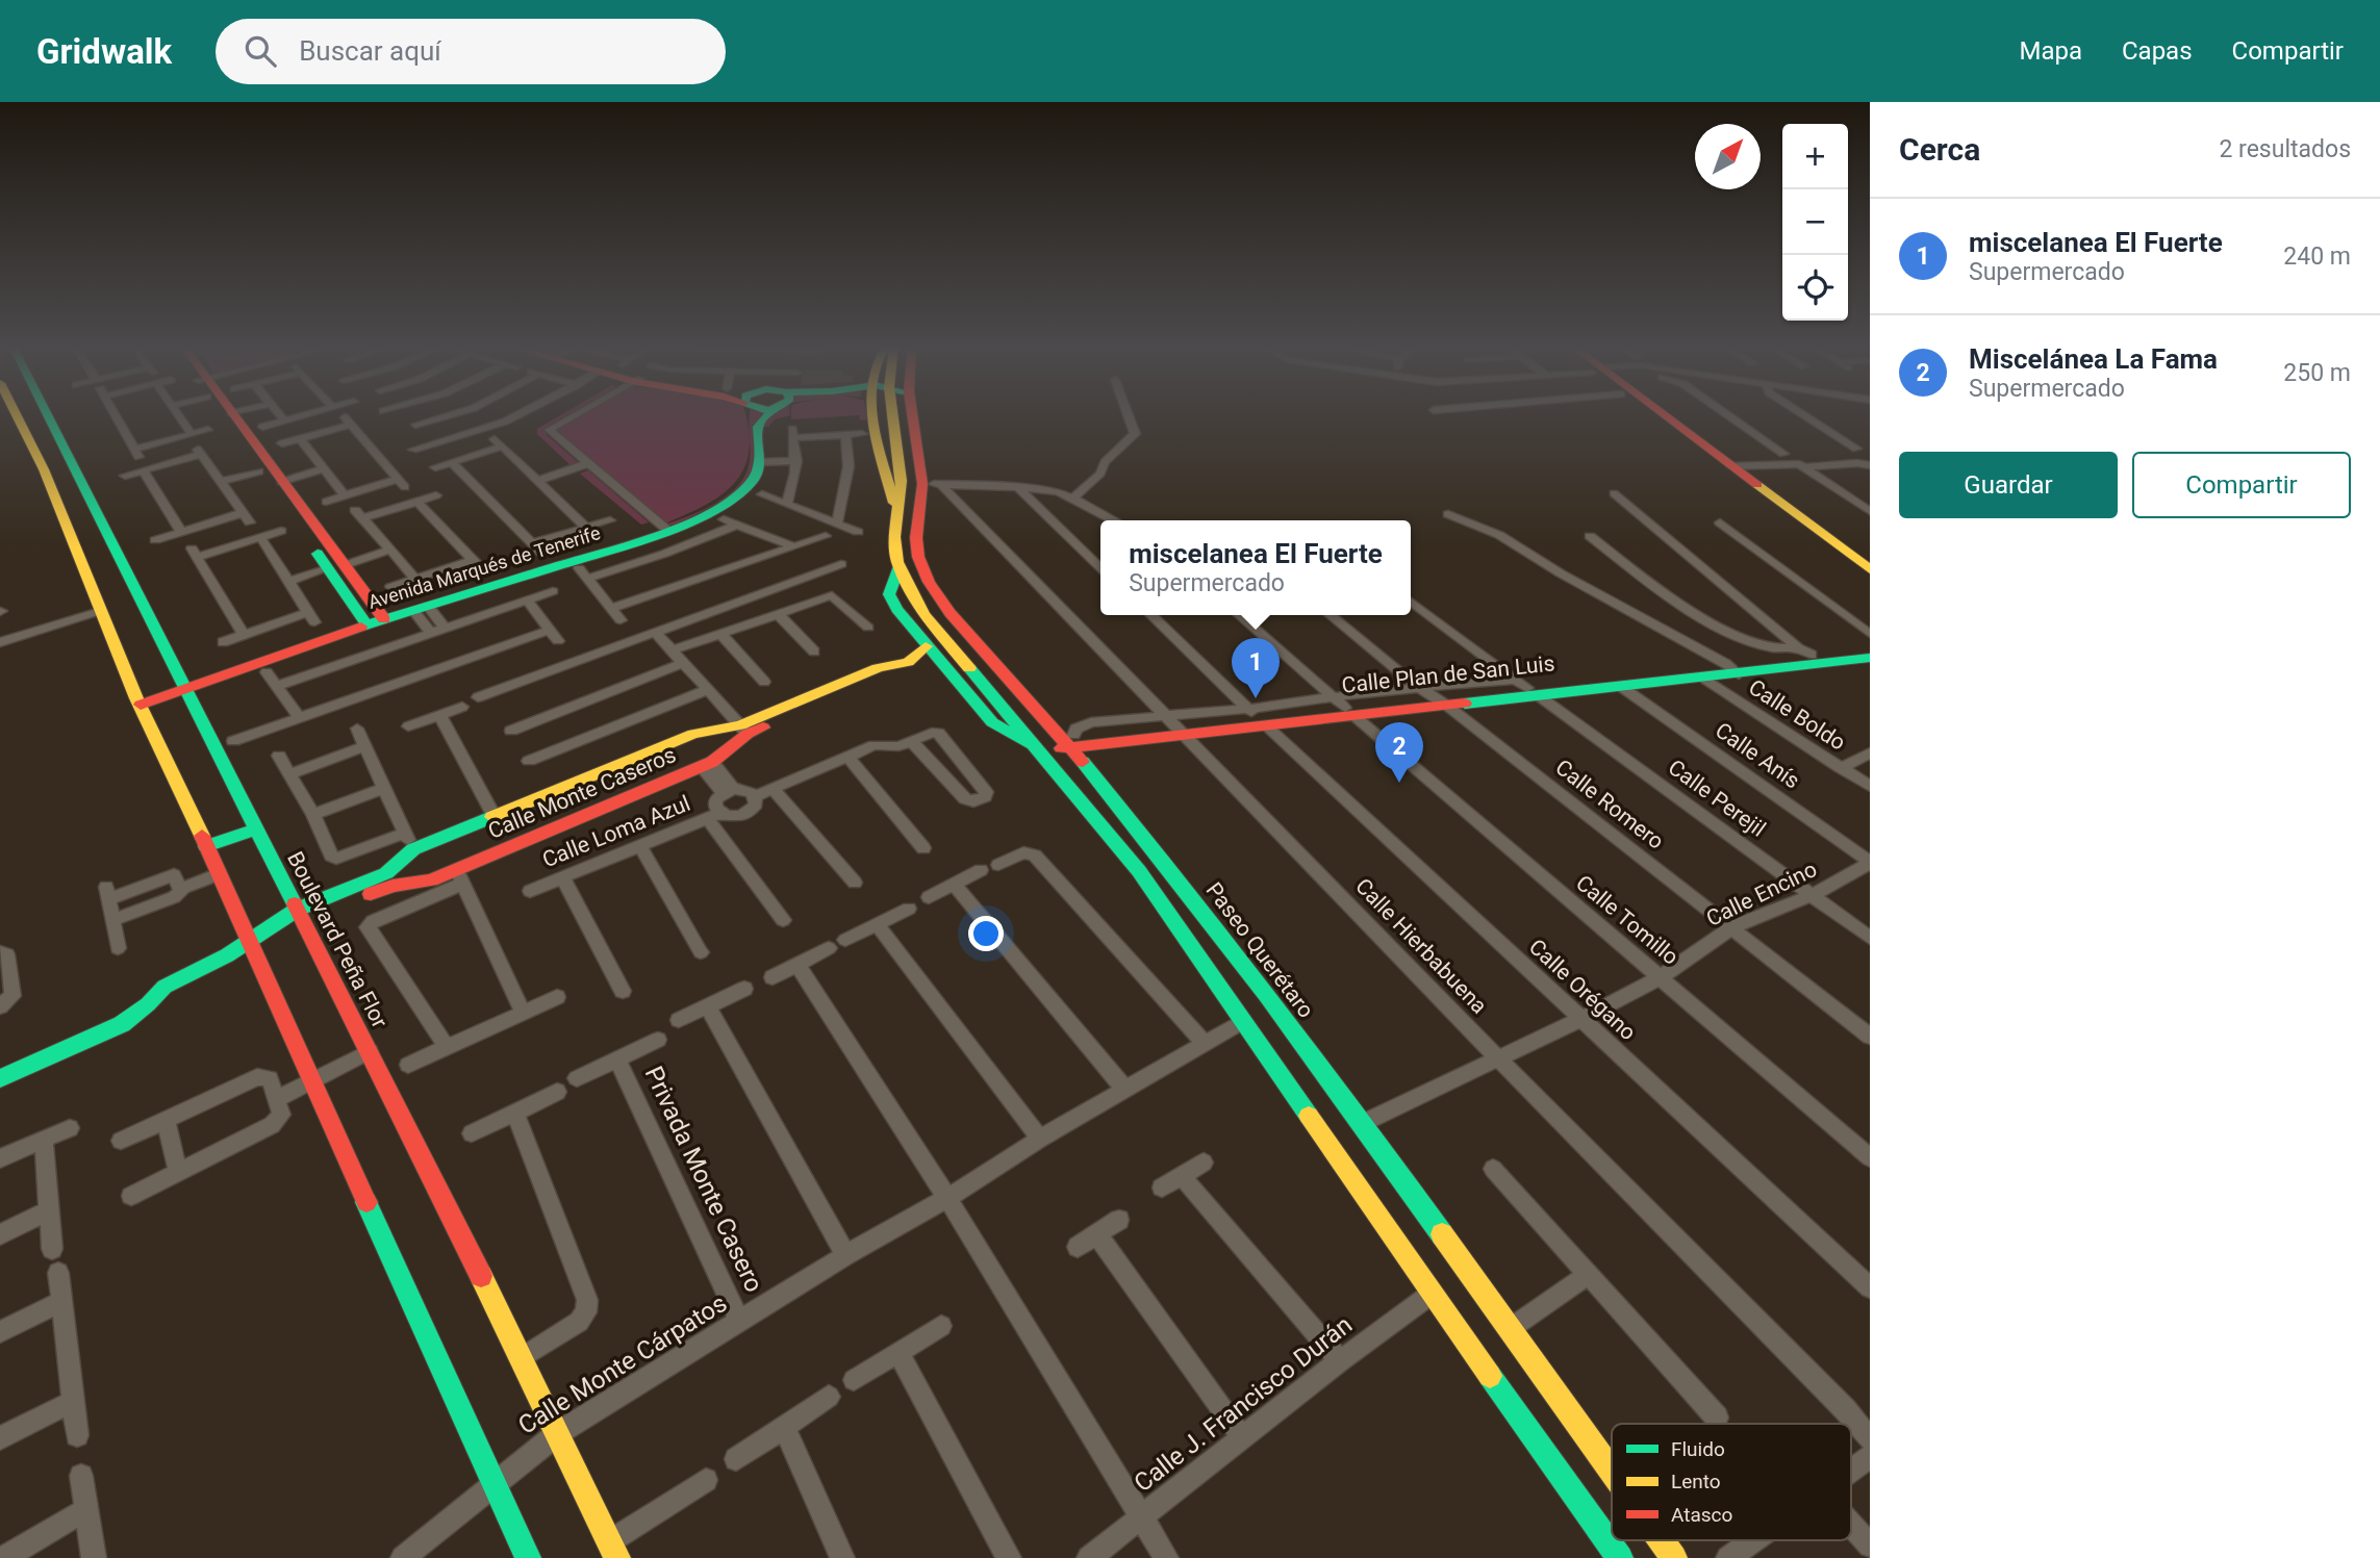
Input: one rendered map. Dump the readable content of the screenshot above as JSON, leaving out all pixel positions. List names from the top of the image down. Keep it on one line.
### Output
{"streets":{"main road":["Avenida Marqués de Tenerife","Calle Plan de San Luis","Calle Monte Caseros","Boulevard Peña Flor","Paseo Querétaro"],"street":["Calle Boldo","Calle Anís","Calle Perejil","Calle Romero","Calle Loma Azul","Calle Encino","Calle Tomillo","Calle Hierbabuena","Calle Orégano","Privada Monte Casero","Calle Monte Cárpatos","Calle J. Francisco Durán"]},"crossings":[["Avenida Marqués de Tenerife","Boulevard Peña Flor"],["Calle Plan de San Luis","Calle Boldo"],["Calle Plan de San Luis","Calle Anís"],["Calle Plan de San Luis","Calle Perejil"],["Calle Plan de San Luis","Calle Romero"],["Calle Plan de San Luis","Calle Tomillo"],["Calle Plan de San Luis","Calle Hierbabuena"],["Calle Plan de San Luis","Paseo Querétaro"],["Calle Plan de San Luis","Calle Orégano"],["Calle Anís","Calle Encino"],["Calle Monte Caseros","Boulevard Peña Flor"],["Calle Perejil","Calle Encino"],["Calle Romero","Calle Encino"],["Calle Encino","Calle Tomillo"],["Calle Encino","Calle Hierbabuena"],["Calle Encino","Paseo Querétaro"],["Calle Encino","Calle Orégano"],["Boulevard Peña Flor","Calle Monte Cárpatos"],["Privada Monte Casero","Calle Monte Cárpatos"]],"legend":["Fluido","Lento","Atasco"],"north":"top right","page":{"header":"Gridwalk","search":"Buscar aquí","nav":["Mapa","Capas","Compartir"],"heading":["Cerca","2 resultados"],"map_buttons":["+","−"],"list":[{"mark":"1","name":"miscelanea El Fuerte","note":"Supermercado","value":"240 m"},{"mark":"2","name":"Miscelánea La Fama","note":"Supermercado","value":"250 m"}],"buttons":["Guardar","Compartir"],"popup":["miscelanea El Fuerte","Supermercado"],"pins":["1","2"]}}
